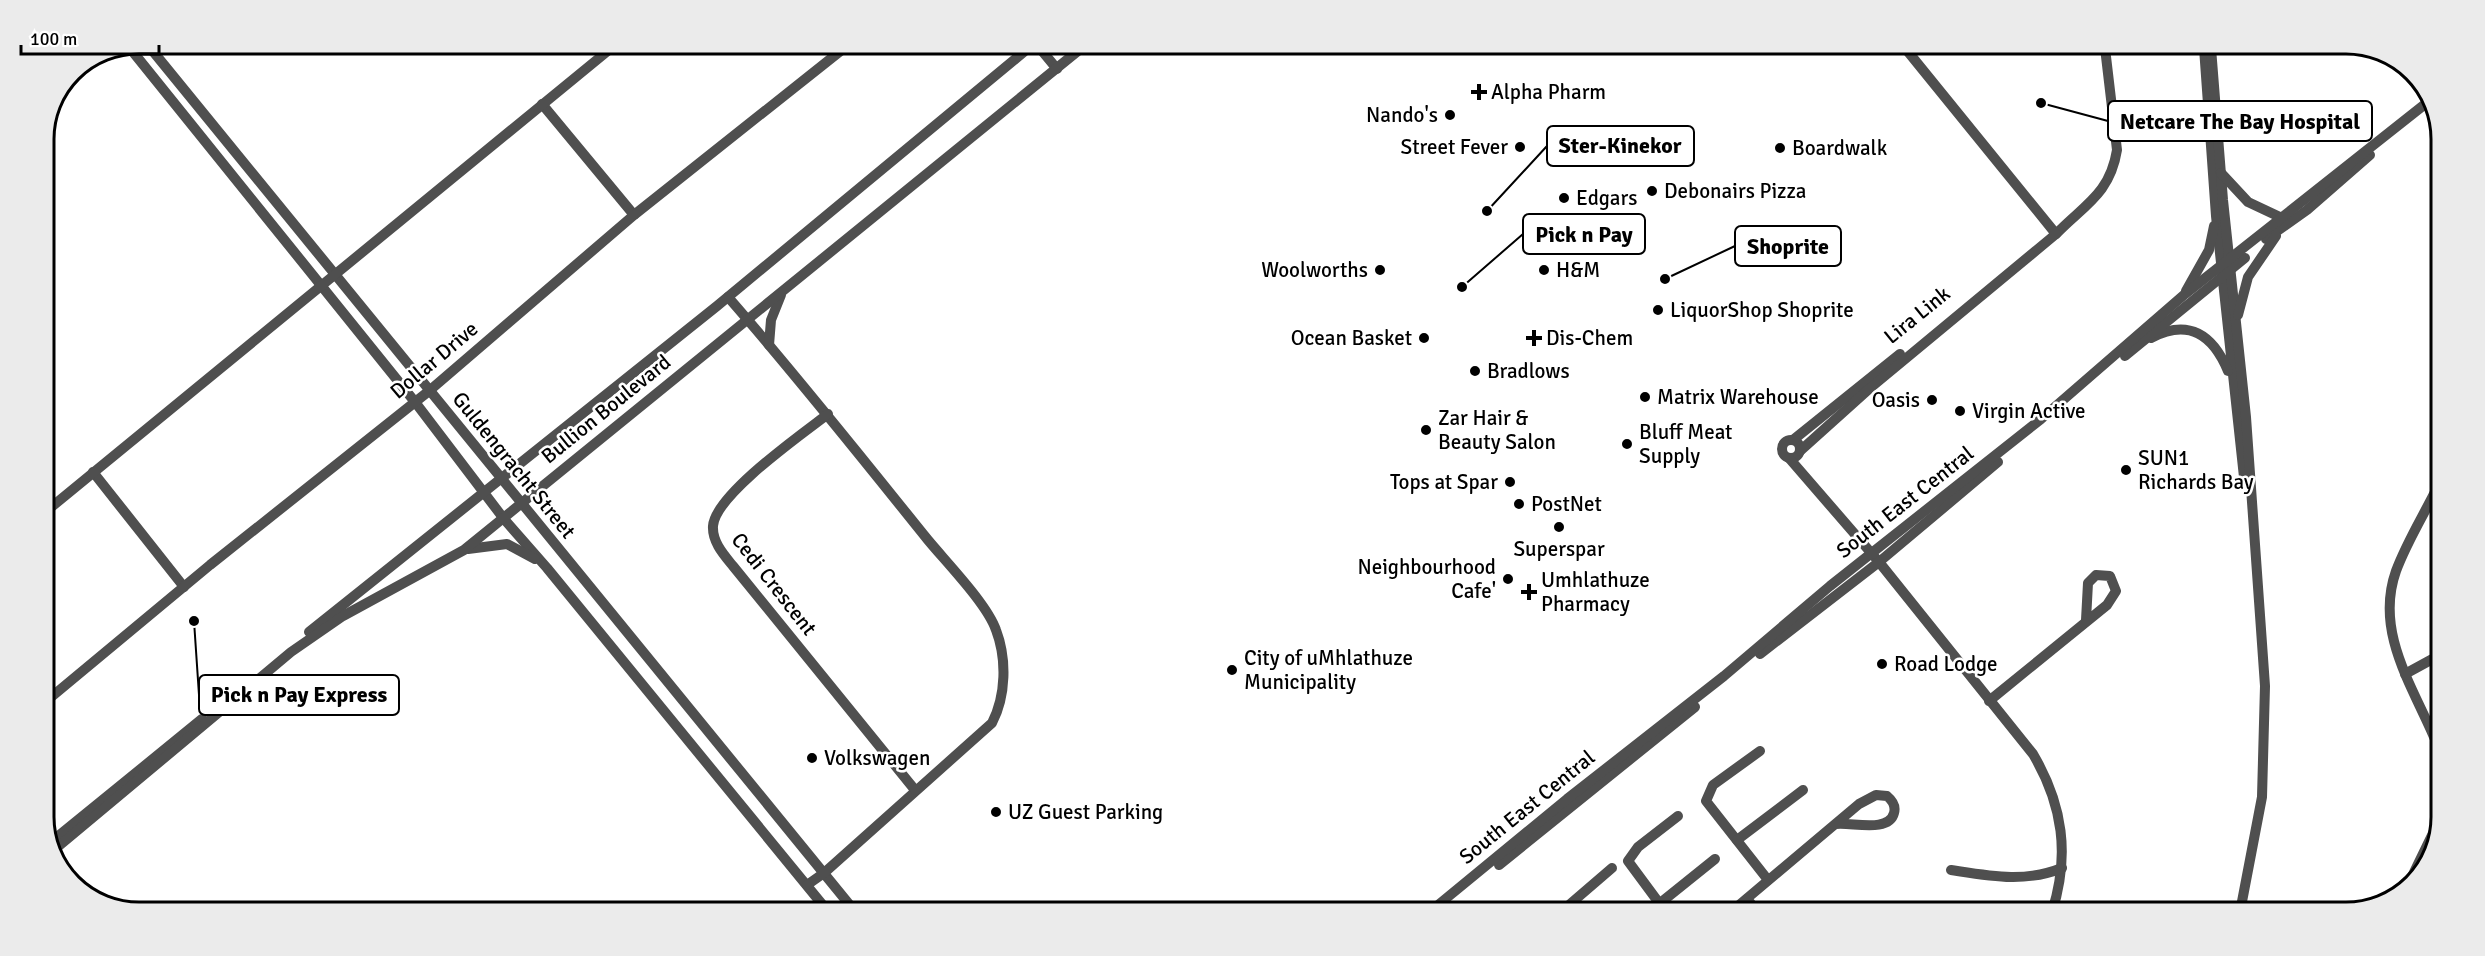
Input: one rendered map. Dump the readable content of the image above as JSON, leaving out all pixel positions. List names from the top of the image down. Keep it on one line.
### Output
{"streets":{"street":["Lira Link","Dollar Drive","Bullion Boulevard","Guldengracht Street","South East Central","Cedi Crescent"]},"crossings":[["Dollar Drive","Guldengracht Street"],["Bullion Boulevard","Guldengracht Street"]],"places":{"health":["Alpha Pharm","Dis-Chem","Umhlathuze Pharmacy"],"other":["Netcare The Bay Hospital","Nando's","Street Fever","Boardwalk","Debonairs Pizza","Edgars","Ster-Kinekor","Woolworths","H&M","Shoprite","Pick n Pay","LiquorShop Shoprite","Ocean Basket","Bradlows","Matrix Warehouse","Oasis","Virgin Active","Zar Hair & Beauty Salon","Bluff Meat Supply","SUN1 Richards Bay","Tops at Spar","PostNet","Superspar","Neighbourhood Cafe'","Pick n Pay Express","Road Lodge","City of uMhlathuze Municipality","Volkswagen","UZ Guest Parking"]},"scale_bar":"100 m"}
